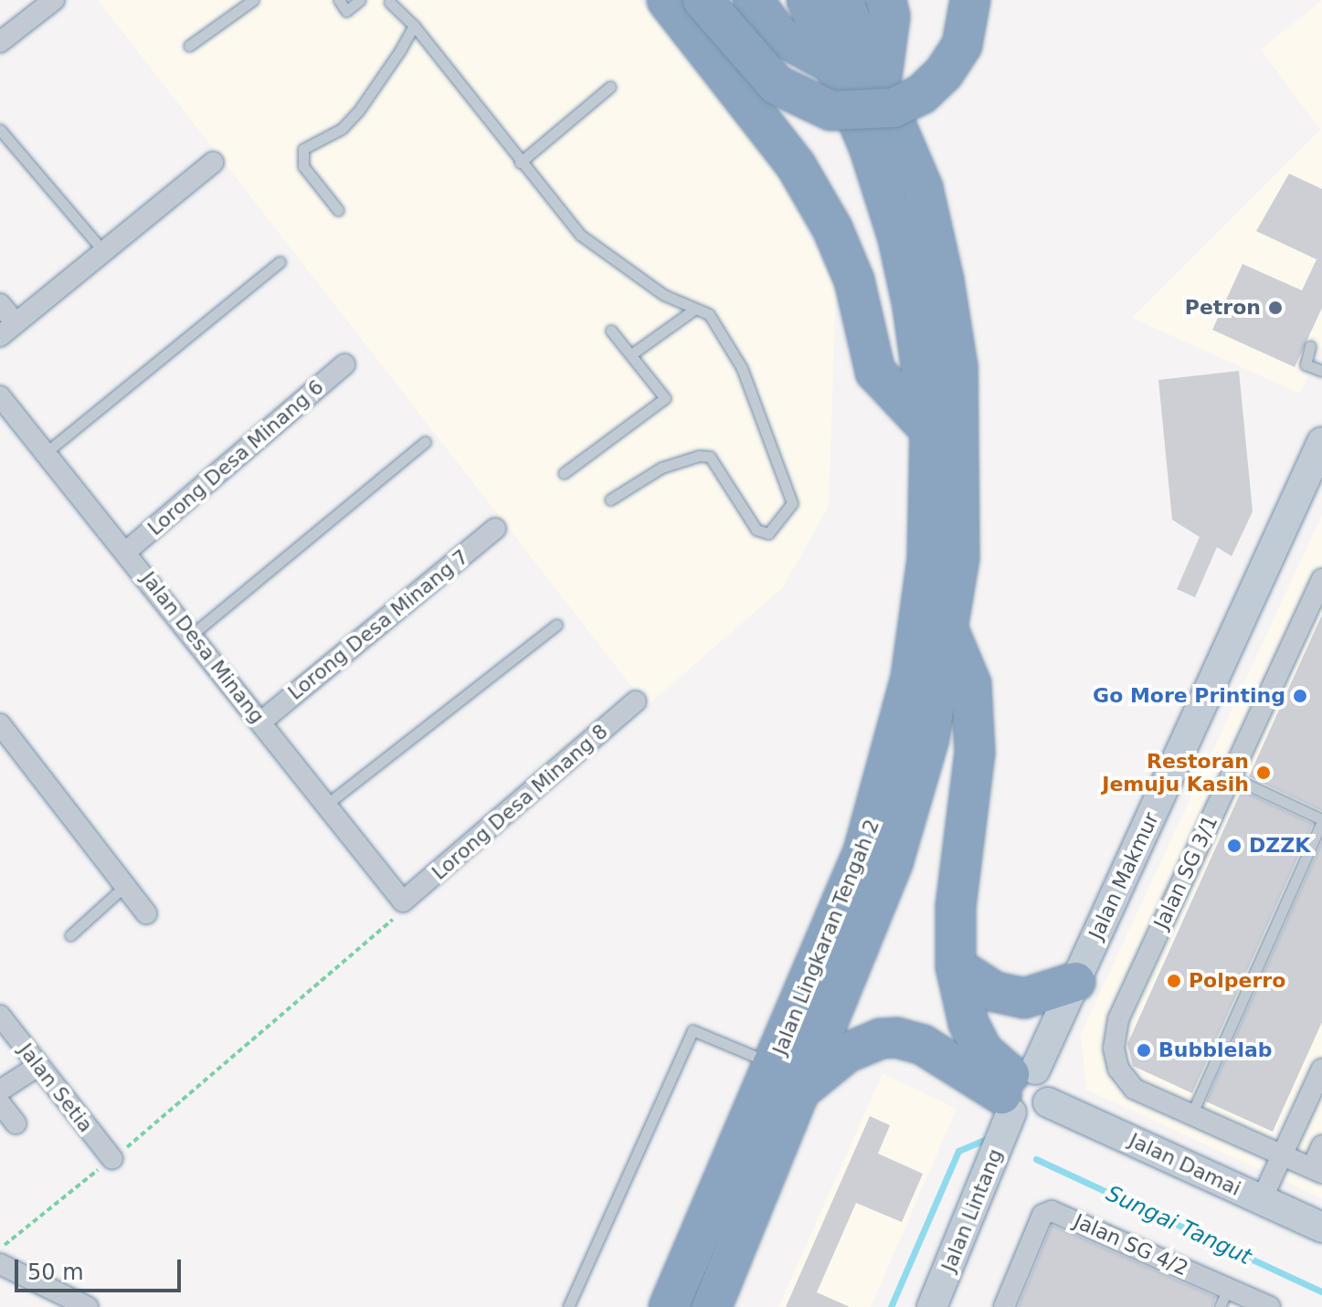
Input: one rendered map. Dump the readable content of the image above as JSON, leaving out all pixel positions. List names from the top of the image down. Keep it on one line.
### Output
{"streets":{"highway":["Jalan Lingkaran Tengah 2"],"street":["Lorong Desa Minang 6","Lorong Desa Minang 7","Jalan Desa Minang","Lorong Desa Minang 8","Jalan SG 3/1","Jalan Makmur","Jalan Setia","Jalan Damai","Jalan Lintang","Jalan SG 4/2"]},"crossings":[["Lorong Desa Minang 6","Jalan Desa Minang"],["Lorong Desa Minang 7","Jalan Desa Minang"],["Jalan Desa Minang","Lorong Desa Minang 8"],["Jalan Makmur","Jalan Damai"],["Jalan Makmur","Jalan Lintang"],["Jalan Damai","Jalan Lintang"]],"water":["Sungai Tangut"],"places":["Petron","Go More Printing","Restoran Jemuju Kasih","DZZK","Polperro","Bubblelab"],"scale_bar":"50 m"}
